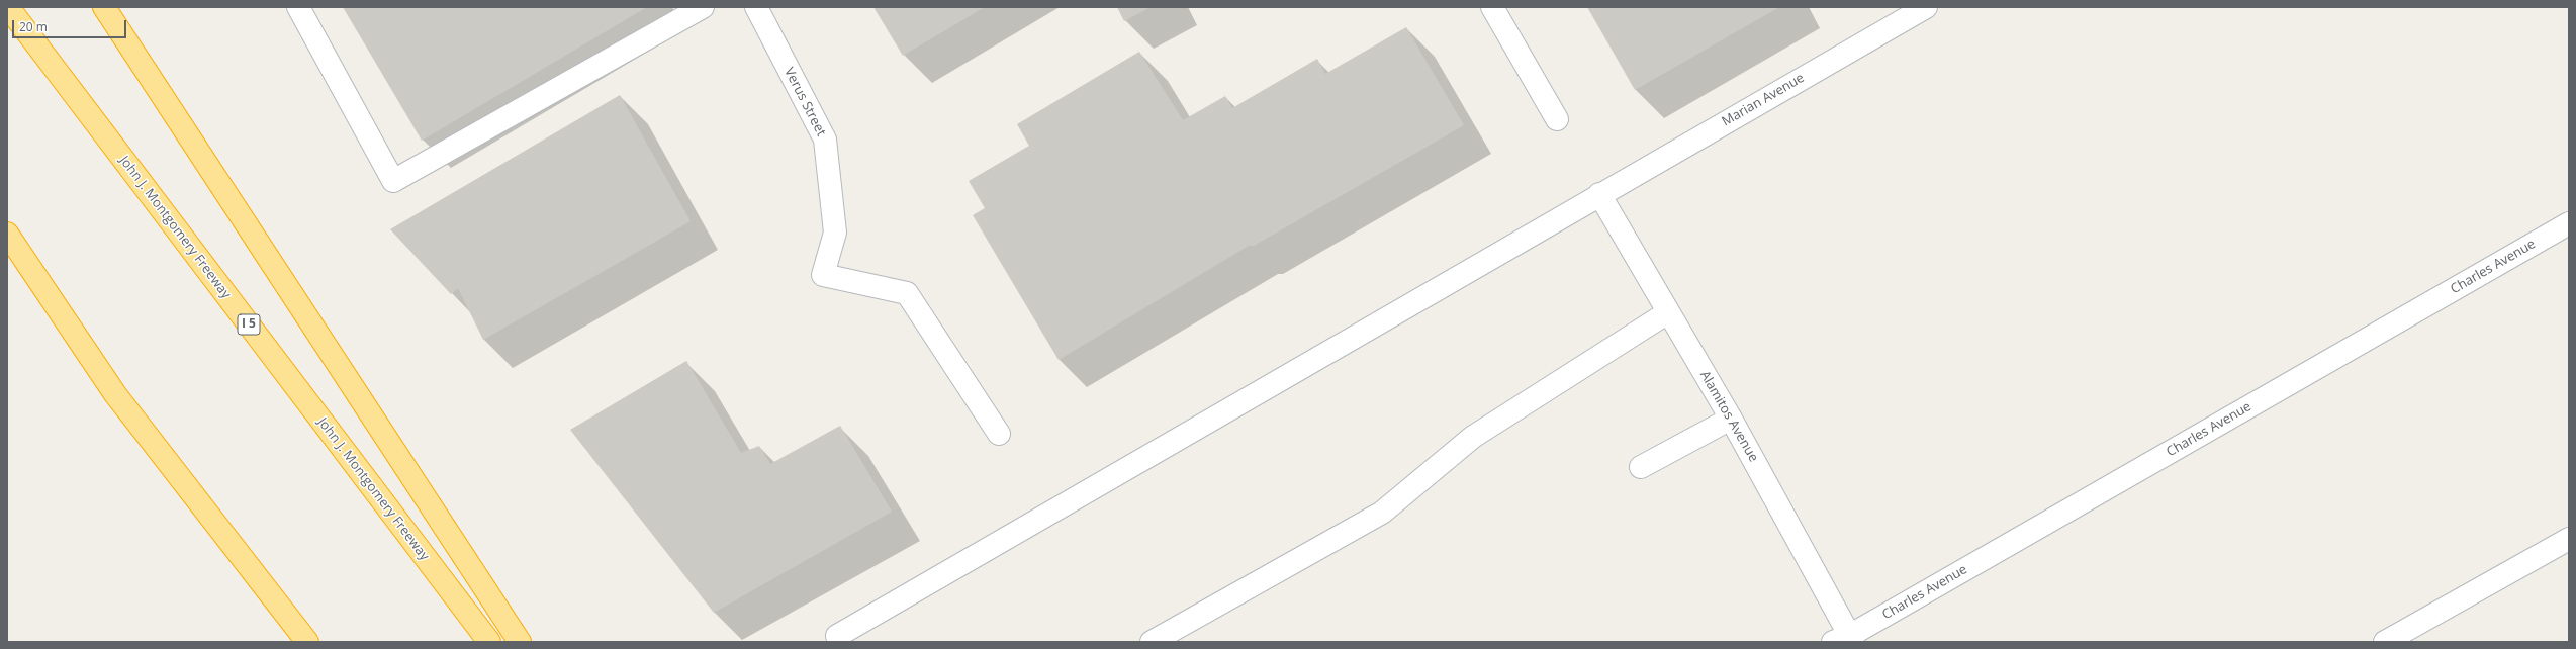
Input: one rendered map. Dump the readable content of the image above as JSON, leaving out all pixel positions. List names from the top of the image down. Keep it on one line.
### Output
{"streets":{"highway":["John J. Montgomery Freeway","I 5"],"street":["Marian Avenue","Verus Street","Charles Avenue","Alamitos Avenue"]},"crossings":[["Marian Avenue","Alamitos Avenue"],["Charles Avenue","Alamitos Avenue"]],"scale_bar":"20 m"}
